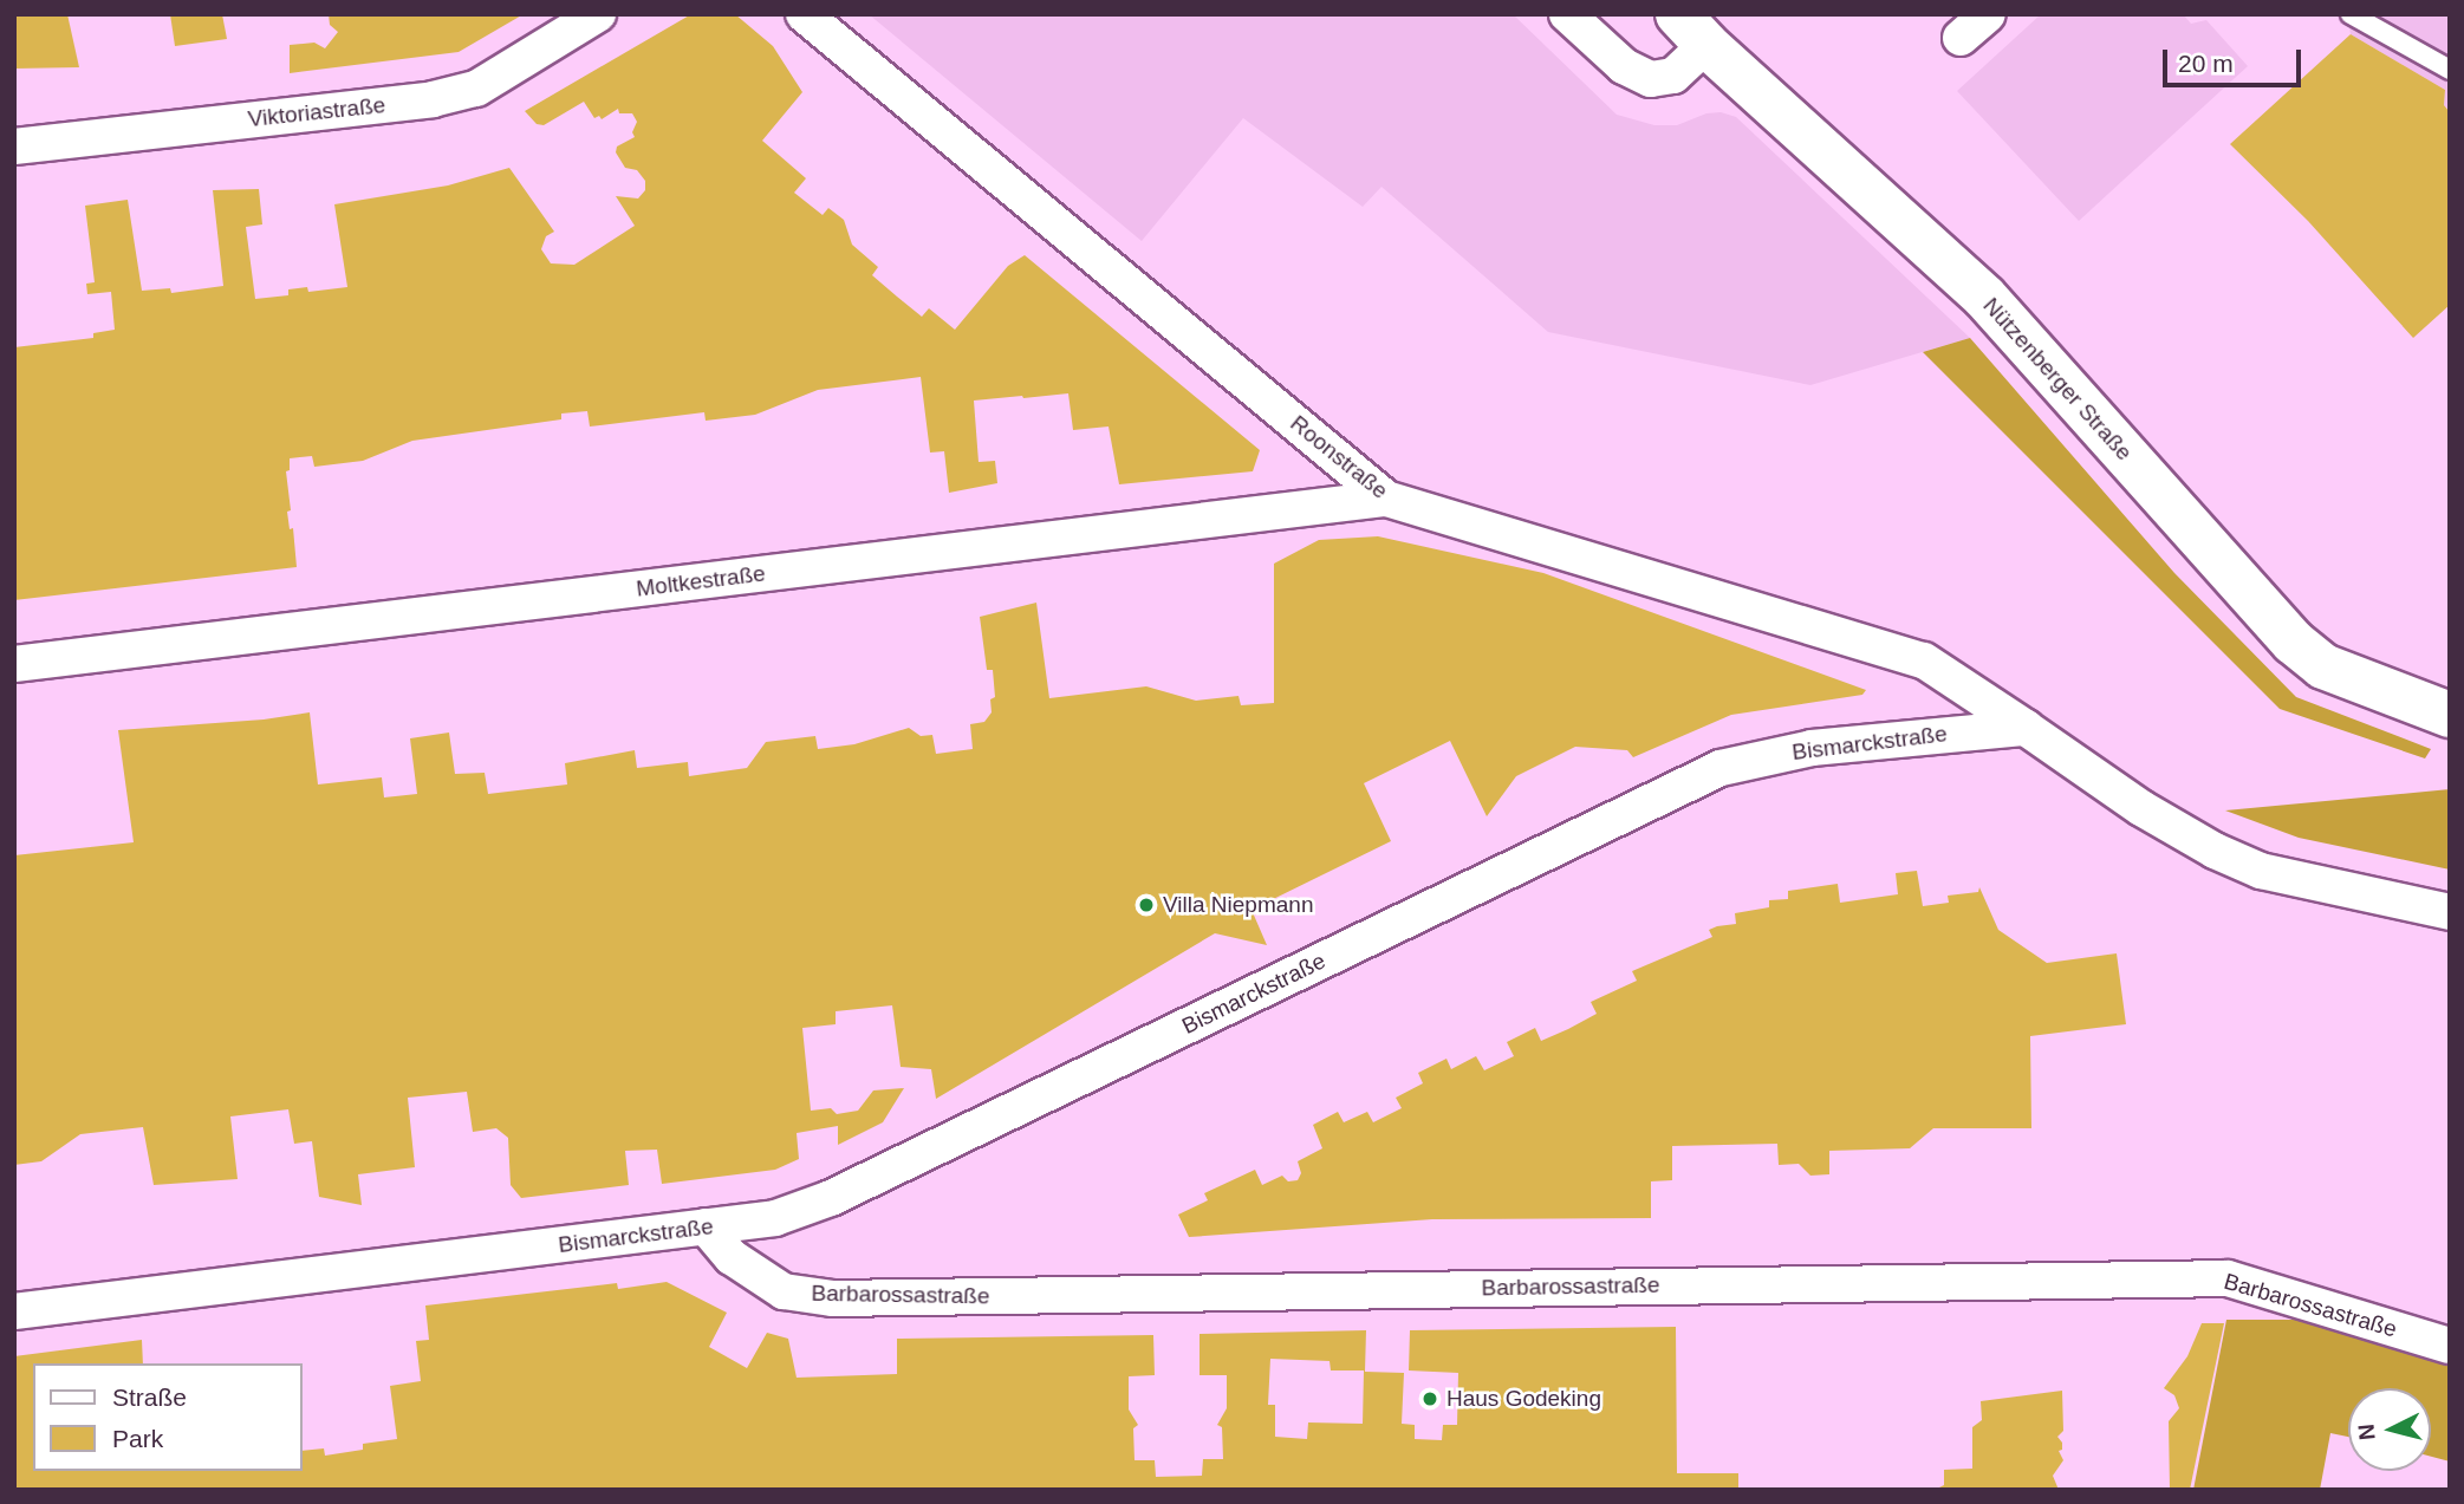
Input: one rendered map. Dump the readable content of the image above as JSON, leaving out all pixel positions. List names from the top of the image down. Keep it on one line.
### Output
{"streets":{"street":["Viktoriastraße","Nützenberger Straße","Roonstraße","Moltkestraße","Bismarckstraße","Barbarossastraße"]},"crossings":[["Roonstraße","Moltkestraße"],["Roonstraße","Bismarckstraße"],["Bismarckstraße","Barbarossastraße"]],"places":["Villa Niepmann","Haus Godeking"],"legend":["Straße","Park"],"scale_bar":"20 m","north":"left"}
